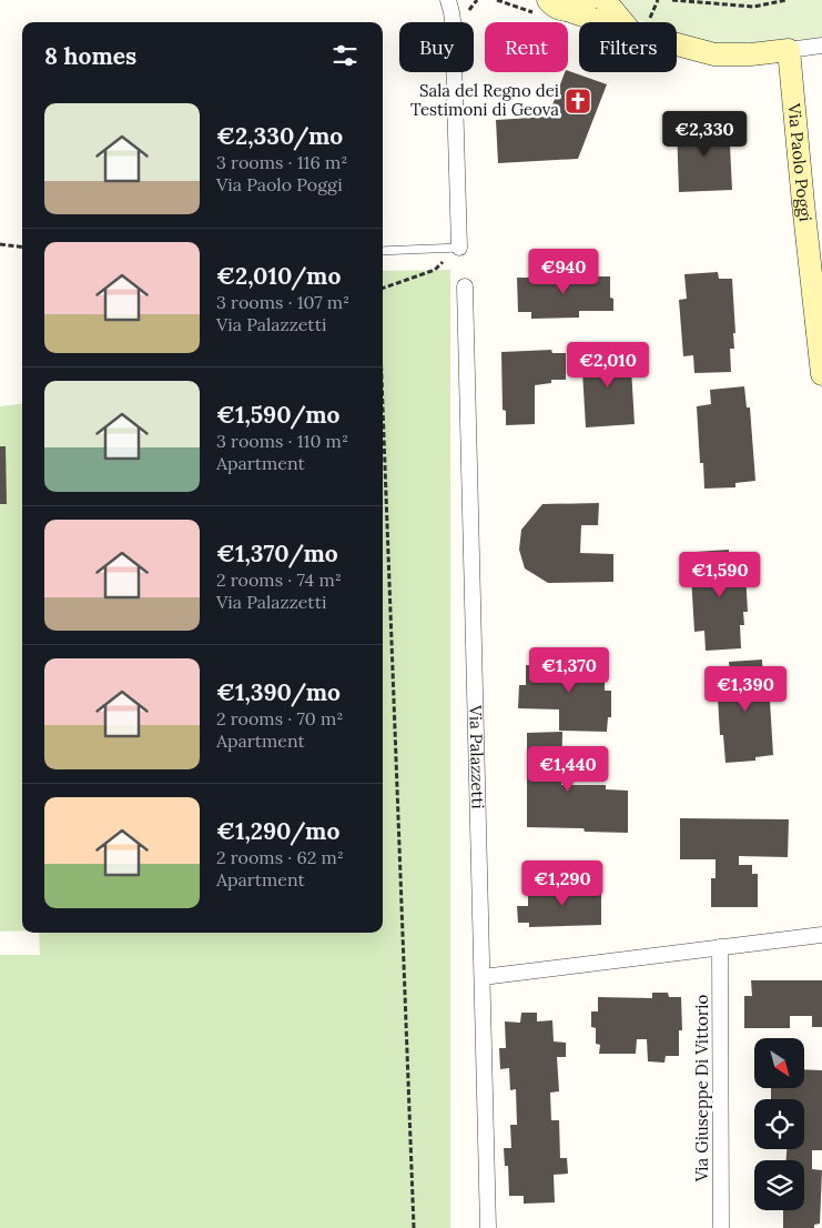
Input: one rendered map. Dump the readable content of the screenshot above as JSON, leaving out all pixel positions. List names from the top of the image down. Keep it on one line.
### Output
{"streets":{"main road":["Via Paolo Poggi"],"street":["Via Palazzetti","Via Giuseppe Di Vittorio"]},"places":{"church":["Sala del Regno dei Testimoni di Geova"]},"north":"bottom right","page":{"chip":["Buy","Rent","Filters"],"heading":"8 homes","list":[{"name":"€2,330/mo","note":"3 rooms · 116 m² · Via Paolo Poggi"},{"name":"€2,010/mo","note":"3 rooms · 107 m² · Via Palazzetti"},{"name":"€1,590/mo","note":"3 rooms · 110 m² · Apartment"},{"name":"€1,370/mo","note":"2 rooms · 74 m² · Via Palazzetti"},{"name":"€1,390/mo","note":"2 rooms · 70 m² · Apartment"},{"name":"€1,290/mo","note":"2 rooms · 62 m² · Apartment"}],"price":["€2,330","€940","€2,010","€1,590","€1,370","€1,390","€1,440","€1,290"]}}
